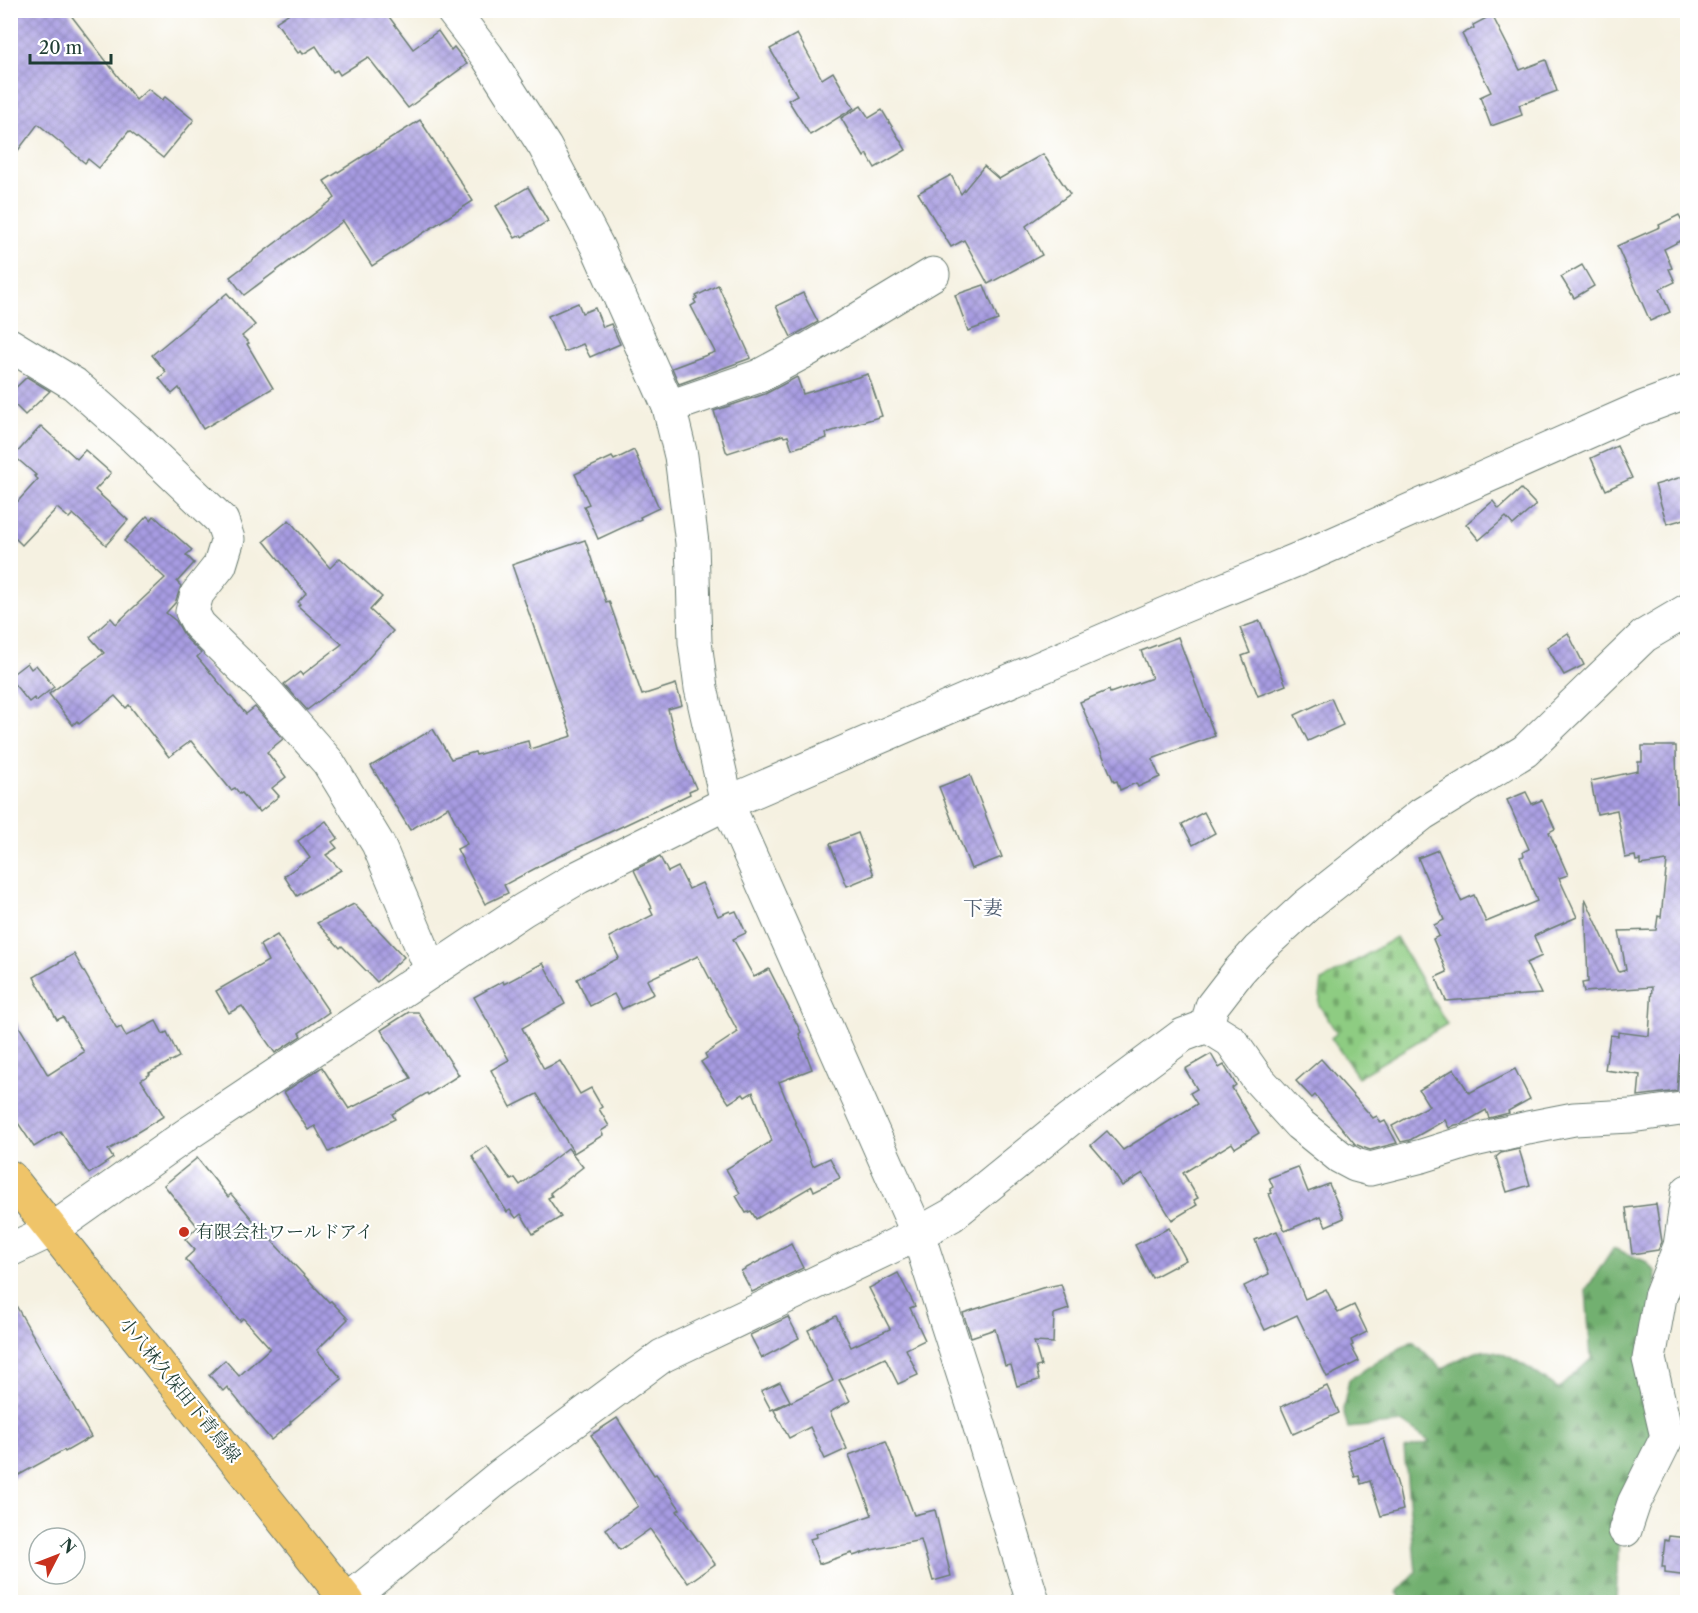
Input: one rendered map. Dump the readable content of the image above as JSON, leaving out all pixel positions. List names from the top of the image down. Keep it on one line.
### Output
{"streets":{"main road":["小八林久保田下青鳥線"]},"districts":["下妻"],"places":["有限会社ワールドアイ"],"scale_bar":"20 m","north":"top right"}
